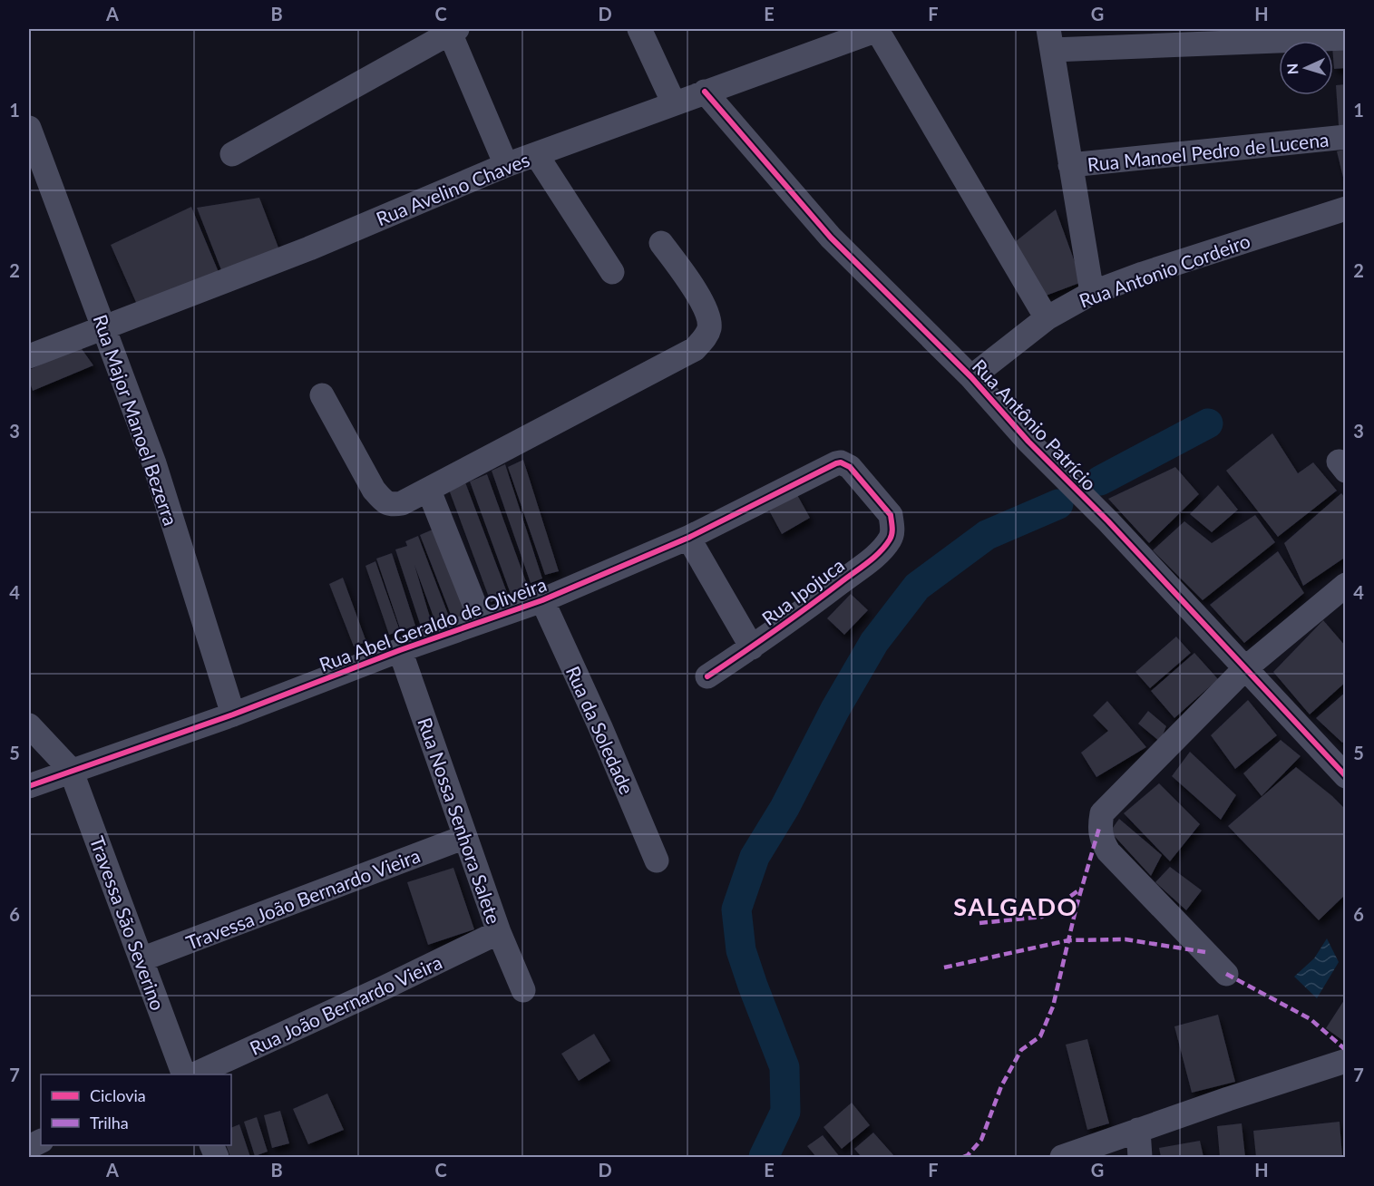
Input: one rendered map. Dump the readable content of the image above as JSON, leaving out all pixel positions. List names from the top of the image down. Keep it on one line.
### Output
{"streets":{"street":["Rua Manoel Pedro de Lucena","Rua Avelino Chaves","Rua Antonio Cordeiro","Rua Major Manoel Bezerra","Rua Antônio Patrício","Rua Ipojuca","Rua Abel Geraldo de Oliveira","Rua da Soledade","Rua Nossa Senhora Salete","Travessa João Bernardo Vieira","Travessa São Severino","Rua João Bernardo Vieira"]},"crossings":[["Rua Avelino Chaves","Rua Major Manoel Bezerra"],["Rua Avelino Chaves","Rua Antônio Patrício"],["Rua Antonio Cordeiro","Rua Antônio Patrício"],["Rua Major Manoel Bezerra","Rua Abel Geraldo de Oliveira"],["Rua Ipojuca","Rua Abel Geraldo de Oliveira"],["Rua Abel Geraldo de Oliveira","Rua da Soledade"],["Rua Abel Geraldo de Oliveira","Rua Nossa Senhora Salete"],["Rua Abel Geraldo de Oliveira","Travessa São Severino"],["Rua Nossa Senhora Salete","Travessa João Bernardo Vieira"],["Rua Nossa Senhora Salete","Rua João Bernardo Vieira"],["Travessa João Bernardo Vieira","Travessa São Severino"]],"districts":["SALGADO"],"legend":["Ciclovia","Trilha"],"north":"left","grid":{"columns":["A","B","C","D","E","F","G","H"],"rows":["1","2","3","4","5","6","7"]}}
